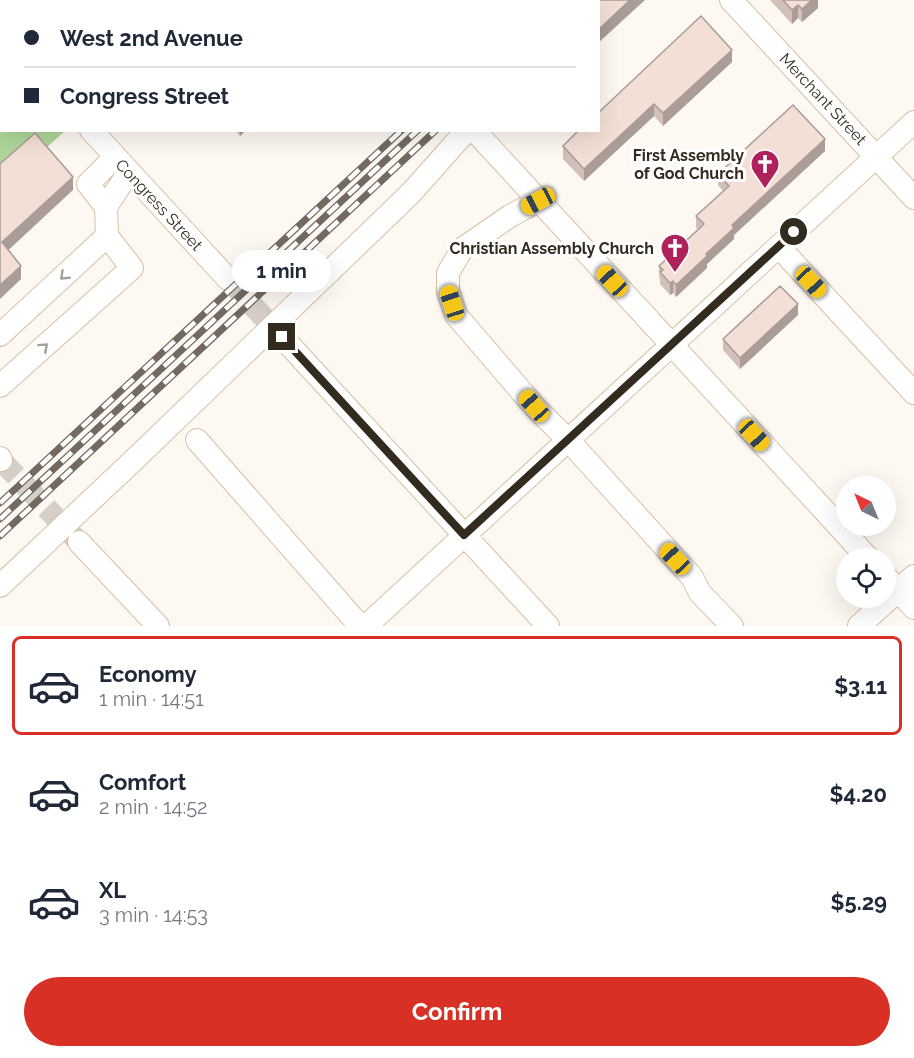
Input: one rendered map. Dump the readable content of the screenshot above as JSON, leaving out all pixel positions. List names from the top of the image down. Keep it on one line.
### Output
{"streets":{"street":["Merchant Street","Congress Street"]},"places":{"church":["First Assembly of God Church","Christian Assembly Church"]},"north":"top left","page":{"banner":["West 2nd Avenue","Congress Street"],"bubble":"1 min","list":[{"name":"Economy","note":"1 min · 14:51","value":"$3.11"},{"name":"Comfort","note":"2 min · 14:52","value":"$4.20"},{"name":"XL","note":"3 min · 14:53","value":"$5.29"}],"buttons":"Confirm"}}
